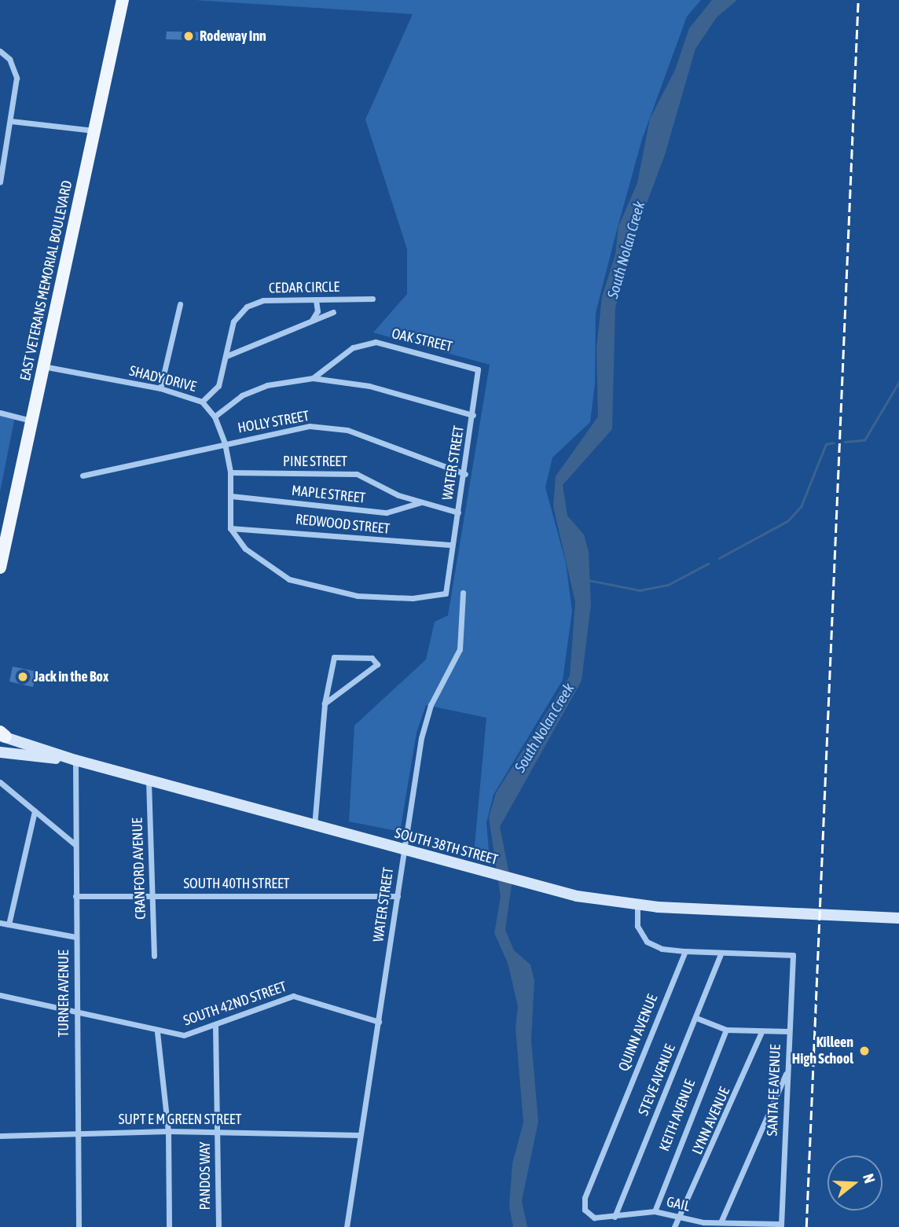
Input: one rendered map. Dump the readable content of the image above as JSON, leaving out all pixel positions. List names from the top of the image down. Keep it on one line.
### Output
{"streets":{"main road":["EAST VETERANS MEMORIAL BOULEVARD","SOUTH 38TH STREET"],"street":["CEDAR CIRCLE","OAK STREET","SHADY DRIVE","HOLLY STREET","PINE STREET","WATER STREET","MAPLE STREET","REDWOOD STREET","CRANFORD AVENUE","SOUTH 40TH STREET","TURNER AVENUE","SOUTH 42ND STREET","QUINN AVENUE","STEVE AVENUE","SANTA FE AVENUE","KEITH AVENUE","SUPT E M GREEN STREET","LYNN AVENUE","PANDOS WAY","GAIL"]},"crossings":[["EAST VETERANS MEMORIAL BOULEVARD","SHADY DRIVE"],["CEDAR CIRCLE","SHADY DRIVE"],["OAK STREET","SHADY DRIVE"],["OAK STREET","WATER STREET"],["SHADY DRIVE","HOLLY STREET"],["SHADY DRIVE","PINE STREET"],["SHADY DRIVE","WATER STREET"],["SHADY DRIVE","MAPLE STREET"],["SHADY DRIVE","REDWOOD STREET"],["HOLLY STREET","WATER STREET"],["PINE STREET","WATER STREET"],["PINE STREET","MAPLE STREET"],["WATER STREET","REDWOOD STREET"],["WATER STREET","SOUTH 38TH STREET"],["WATER STREET","SOUTH 40TH STREET"],["WATER STREET","SOUTH 42ND STREET"],["WATER STREET","SUPT E M GREEN STREET"],["SOUTH 38TH STREET","CRANFORD AVENUE"],["SOUTH 38TH STREET","TURNER AVENUE"],["CRANFORD AVENUE","SOUTH 40TH STREET"],["SOUTH 40TH STREET","TURNER AVENUE"],["TURNER AVENUE","SOUTH 42ND STREET"],["TURNER AVENUE","SUPT E M GREEN STREET"],["SOUTH 42ND STREET","PANDOS WAY"],["QUINN AVENUE","GAIL"],["STEVE AVENUE","SANTA FE AVENUE"],["STEVE AVENUE","GAIL"],["SANTA FE AVENUE","GAIL"],["KEITH AVENUE","GAIL"],["SUPT E M GREEN STREET","PANDOS WAY"],["LYNN AVENUE","GAIL"]],"water":["South Nolan Creek"],"places":["Rodeway Inn","Jack in the Box","Killeen High School"],"north":"right"}
